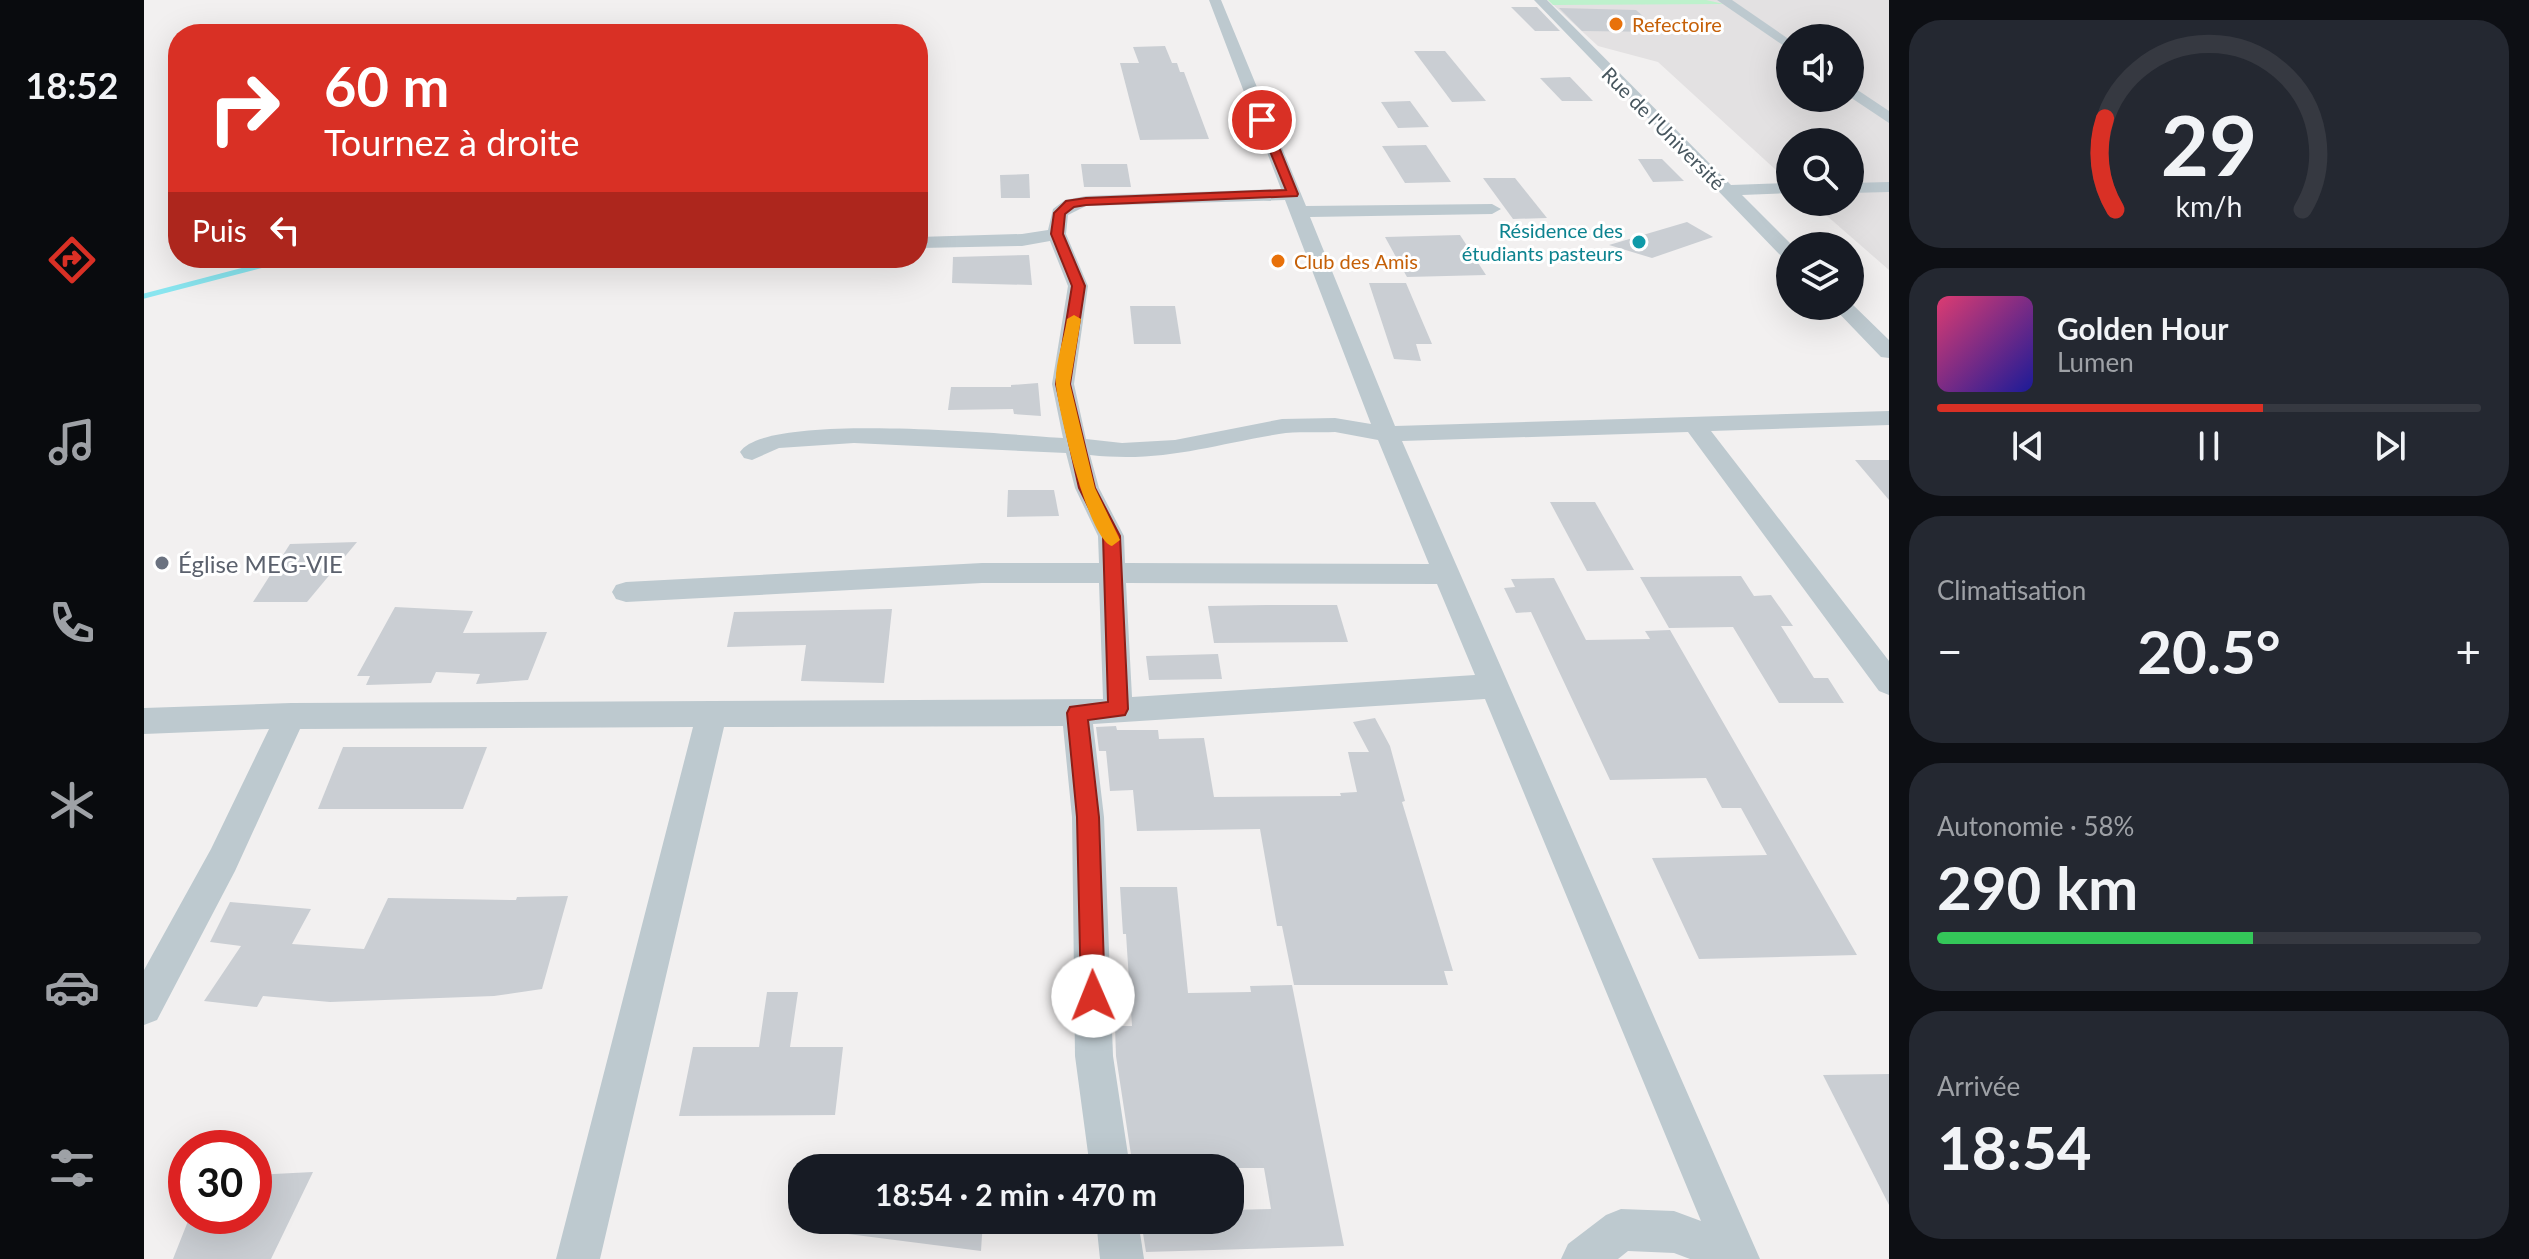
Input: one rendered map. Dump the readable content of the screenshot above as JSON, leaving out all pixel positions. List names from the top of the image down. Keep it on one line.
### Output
{"streets":{"street":["Rue de l'Université"]},"places":["Refectoire","Résidence des étudiants pasteurs","Club des Amis","Église MEG-VIE"],"page":{"tabs":"18:52","turn":["60 m","Tournez à droite"],"then":"Puis","song":["Golden Hour","Lumen"],"tile":["Climatisation",["Autonomie · 58%","290 km"],["Arrivée","18:54"]],"heat":["−","20.5°","+"],"limit":"30","trip":"18:54 · 2 min · 470 m","gauge":["29","km/h"]}}
